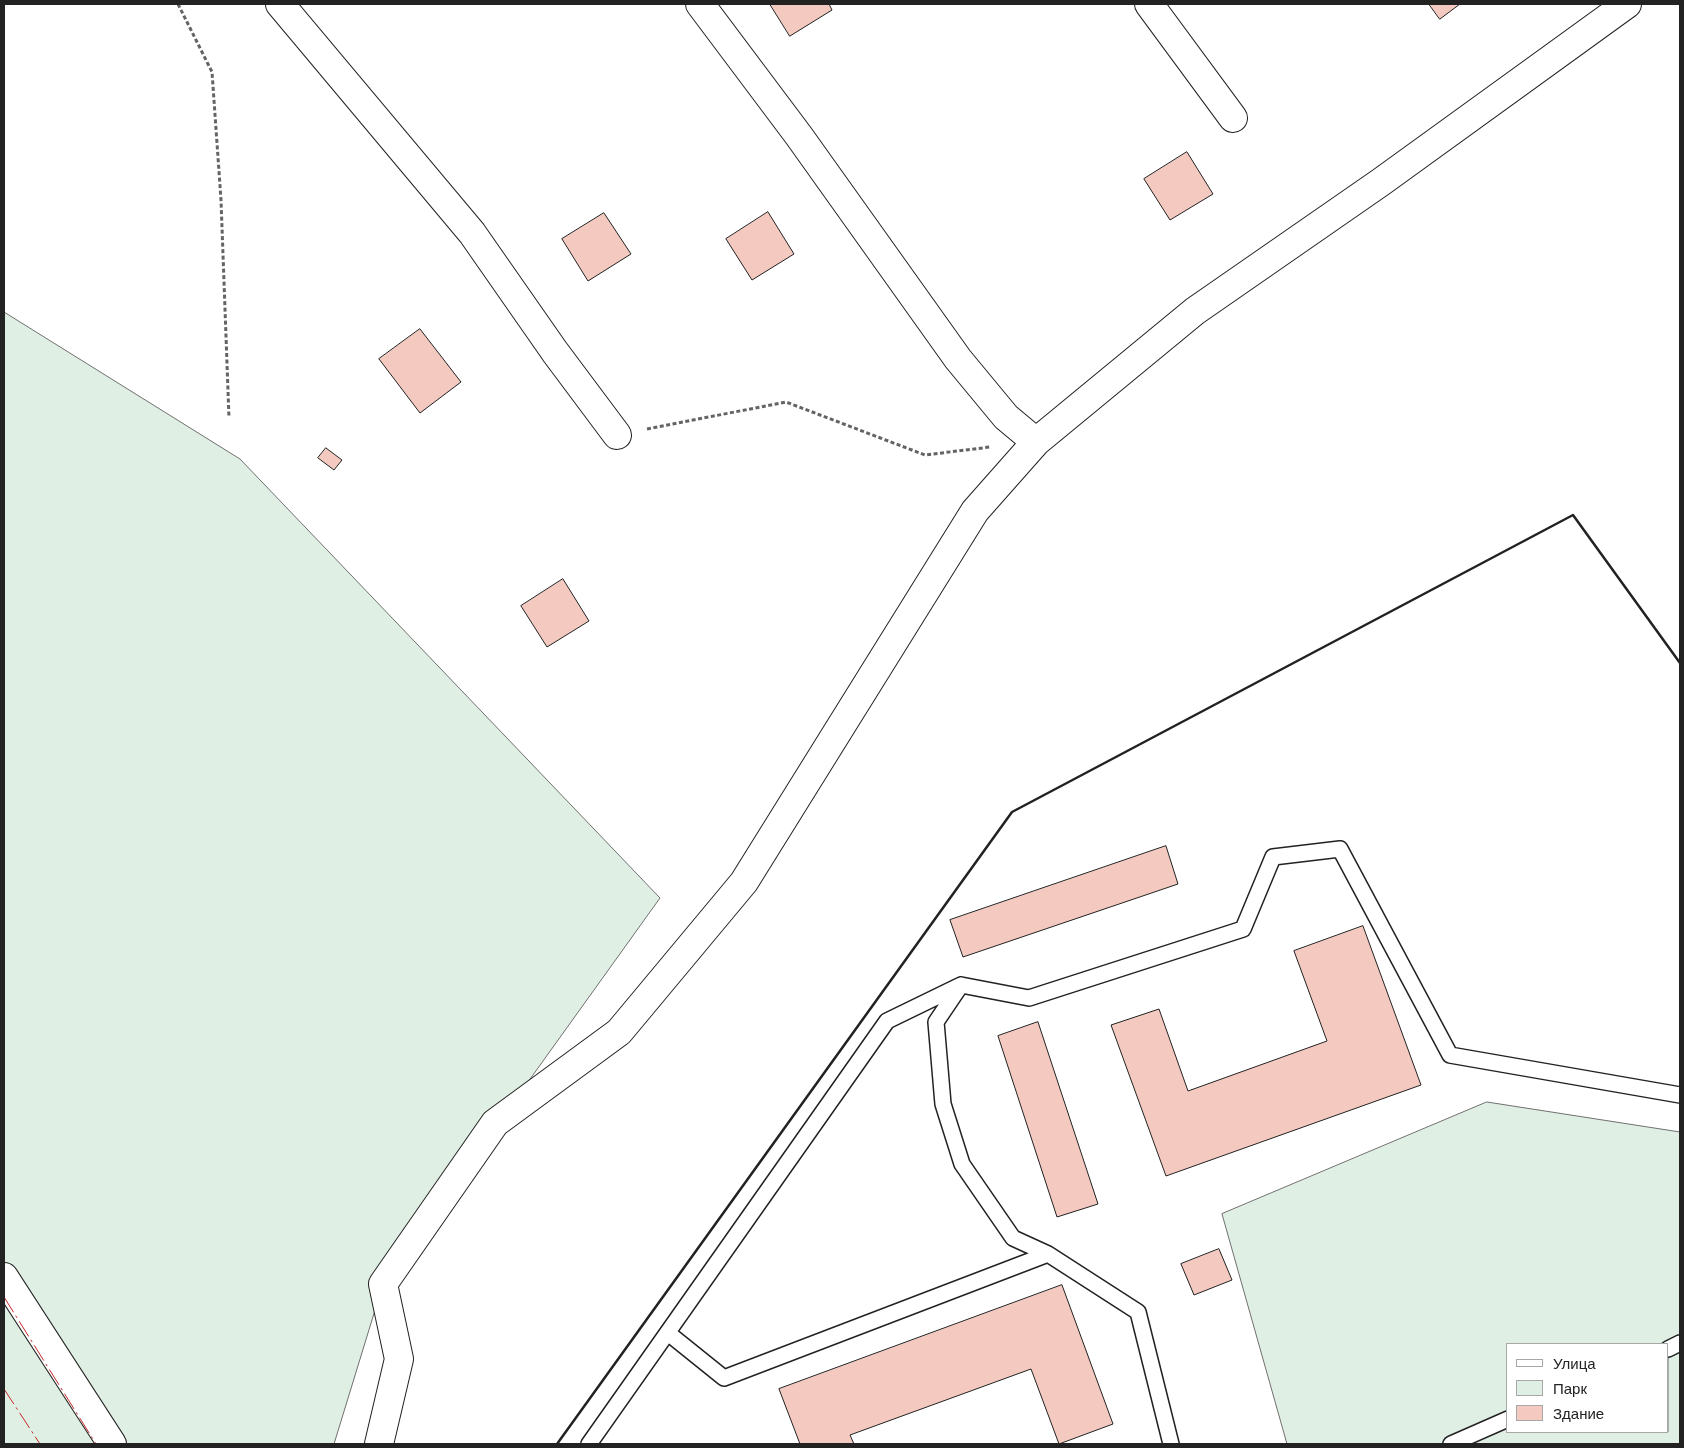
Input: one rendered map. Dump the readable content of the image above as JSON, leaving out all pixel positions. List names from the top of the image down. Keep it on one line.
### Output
{"legend":["Улица","Парк","Здание"]}
